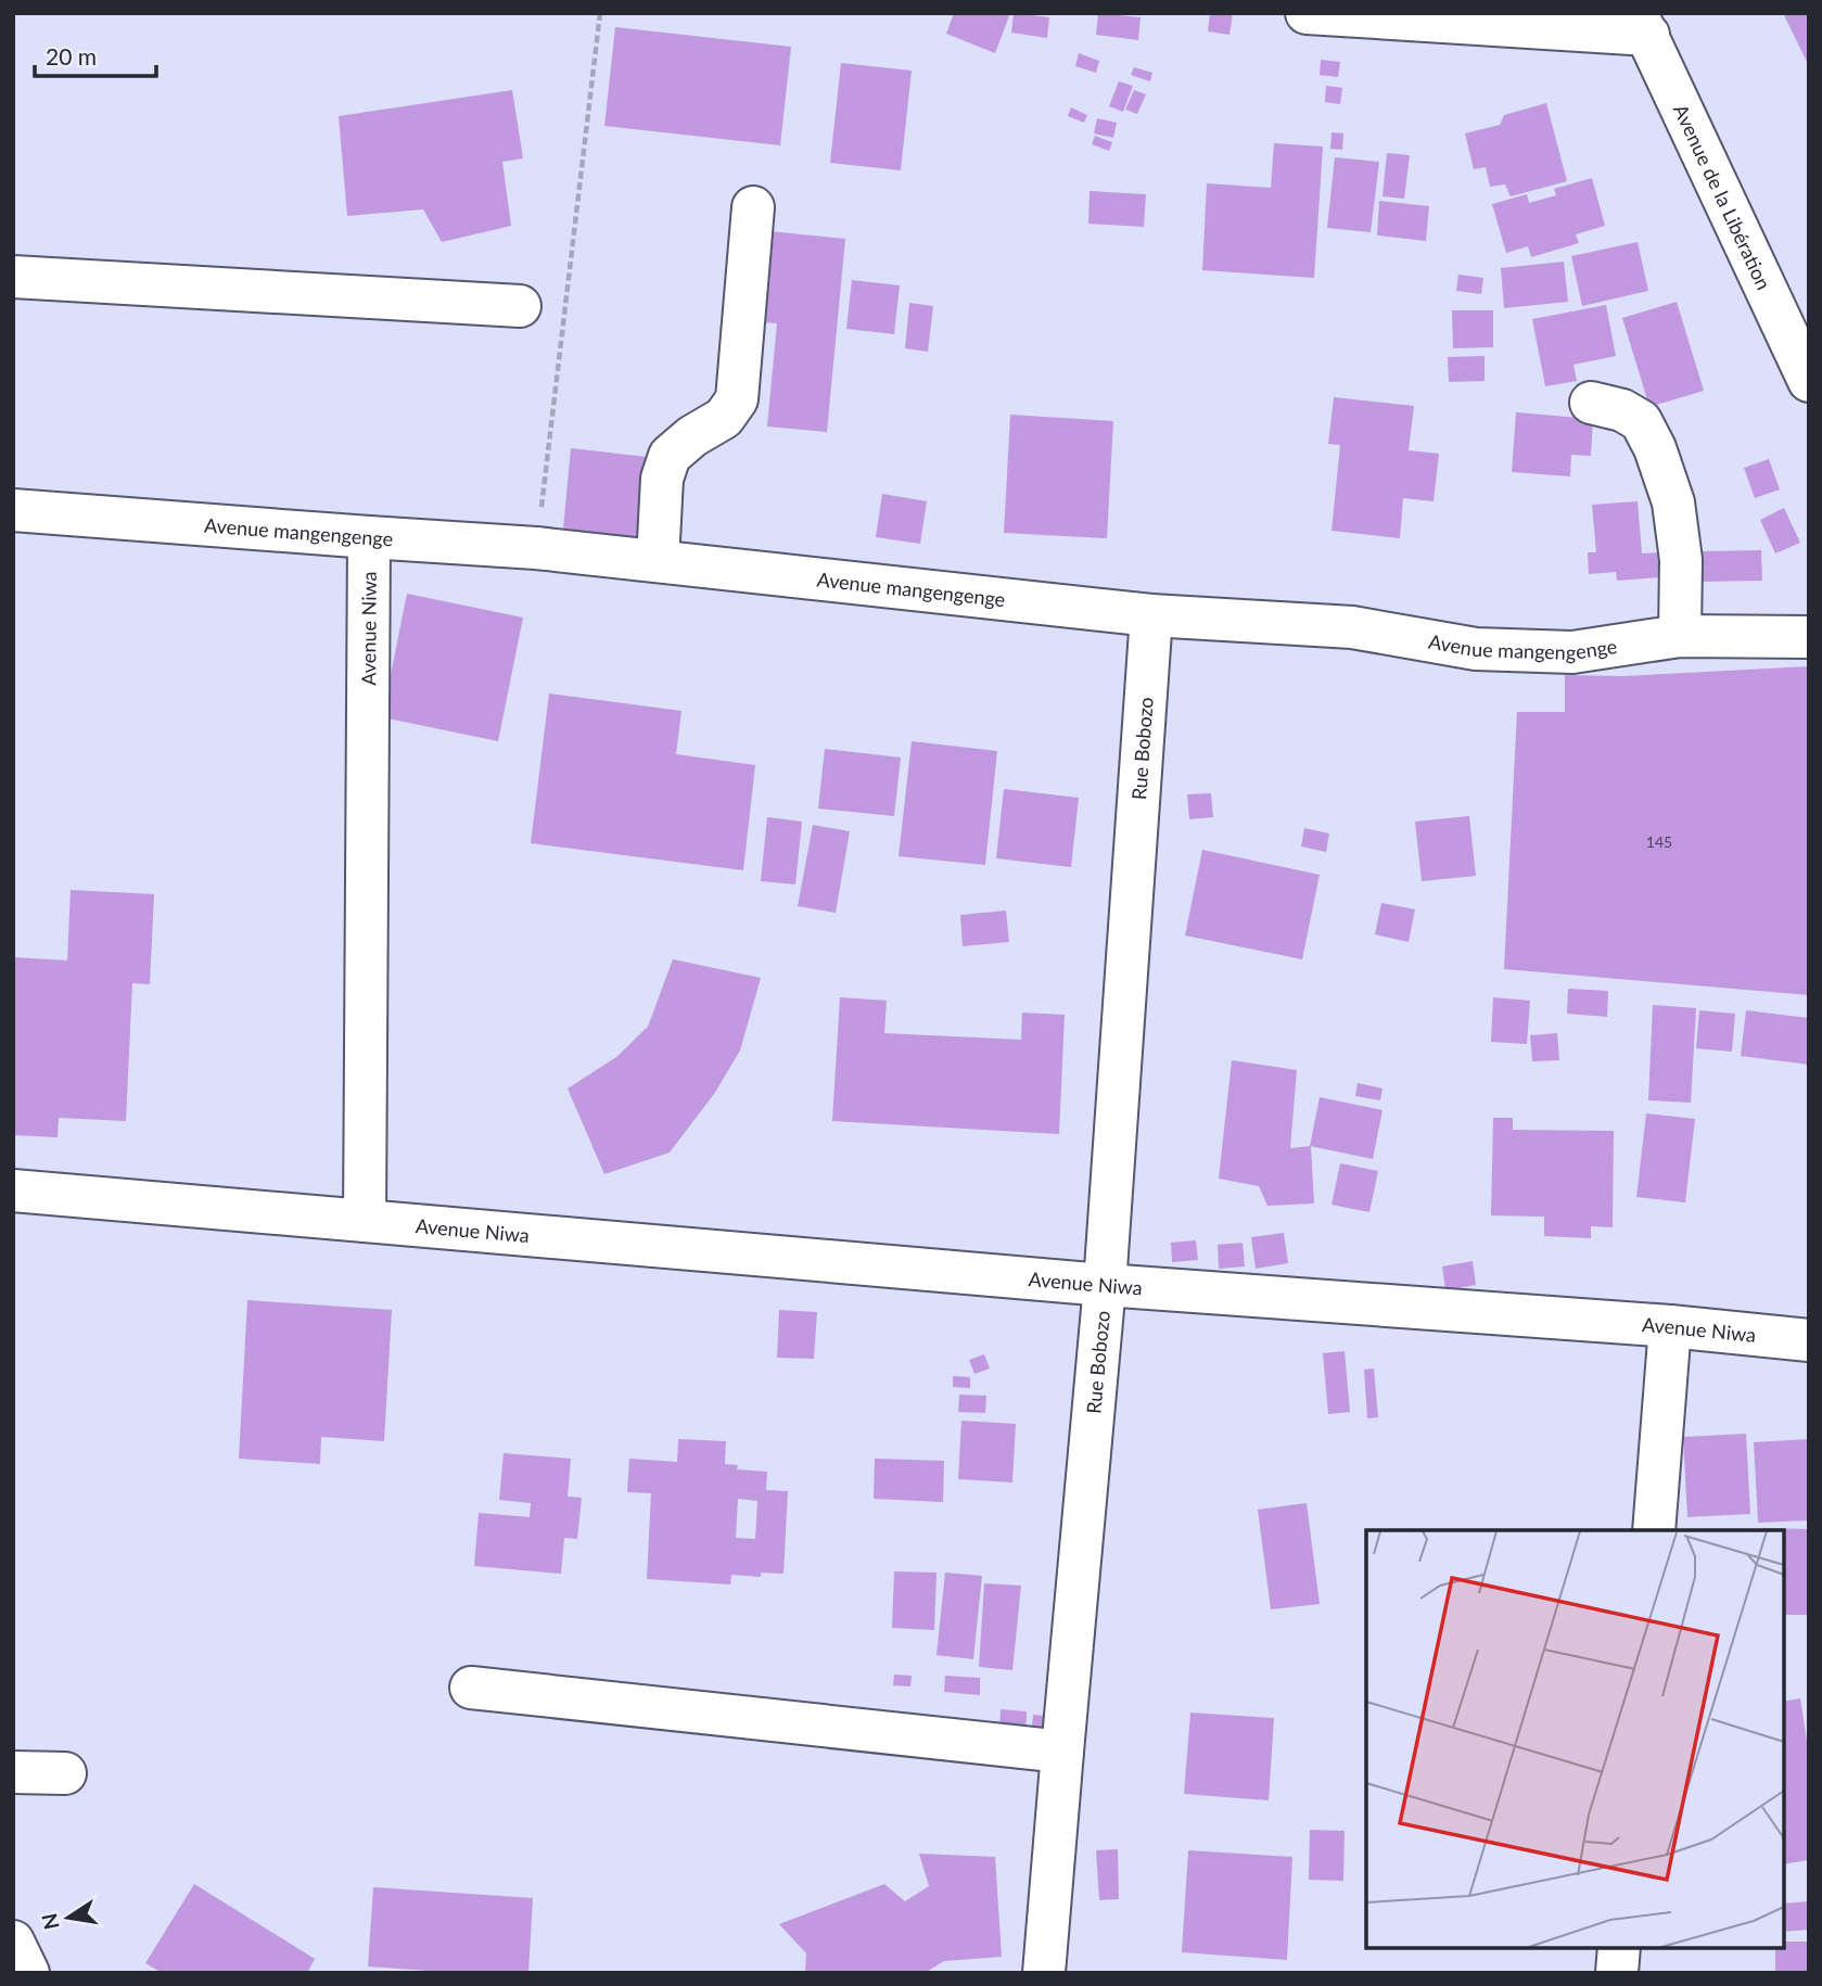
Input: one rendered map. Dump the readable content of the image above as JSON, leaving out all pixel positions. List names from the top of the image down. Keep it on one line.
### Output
{"streets":{"main road":["Avenue de la Libération","Avenue mangengenge","Avenue Niwa","Rue Bobozo"]},"crossings":[["Avenue mangengenge","Avenue Niwa"],["Avenue mangengenge","Rue Bobozo"],["Avenue Niwa","Rue Bobozo"]],"house_numbers":["145"],"scale_bar":"20 m","north":"left"}
